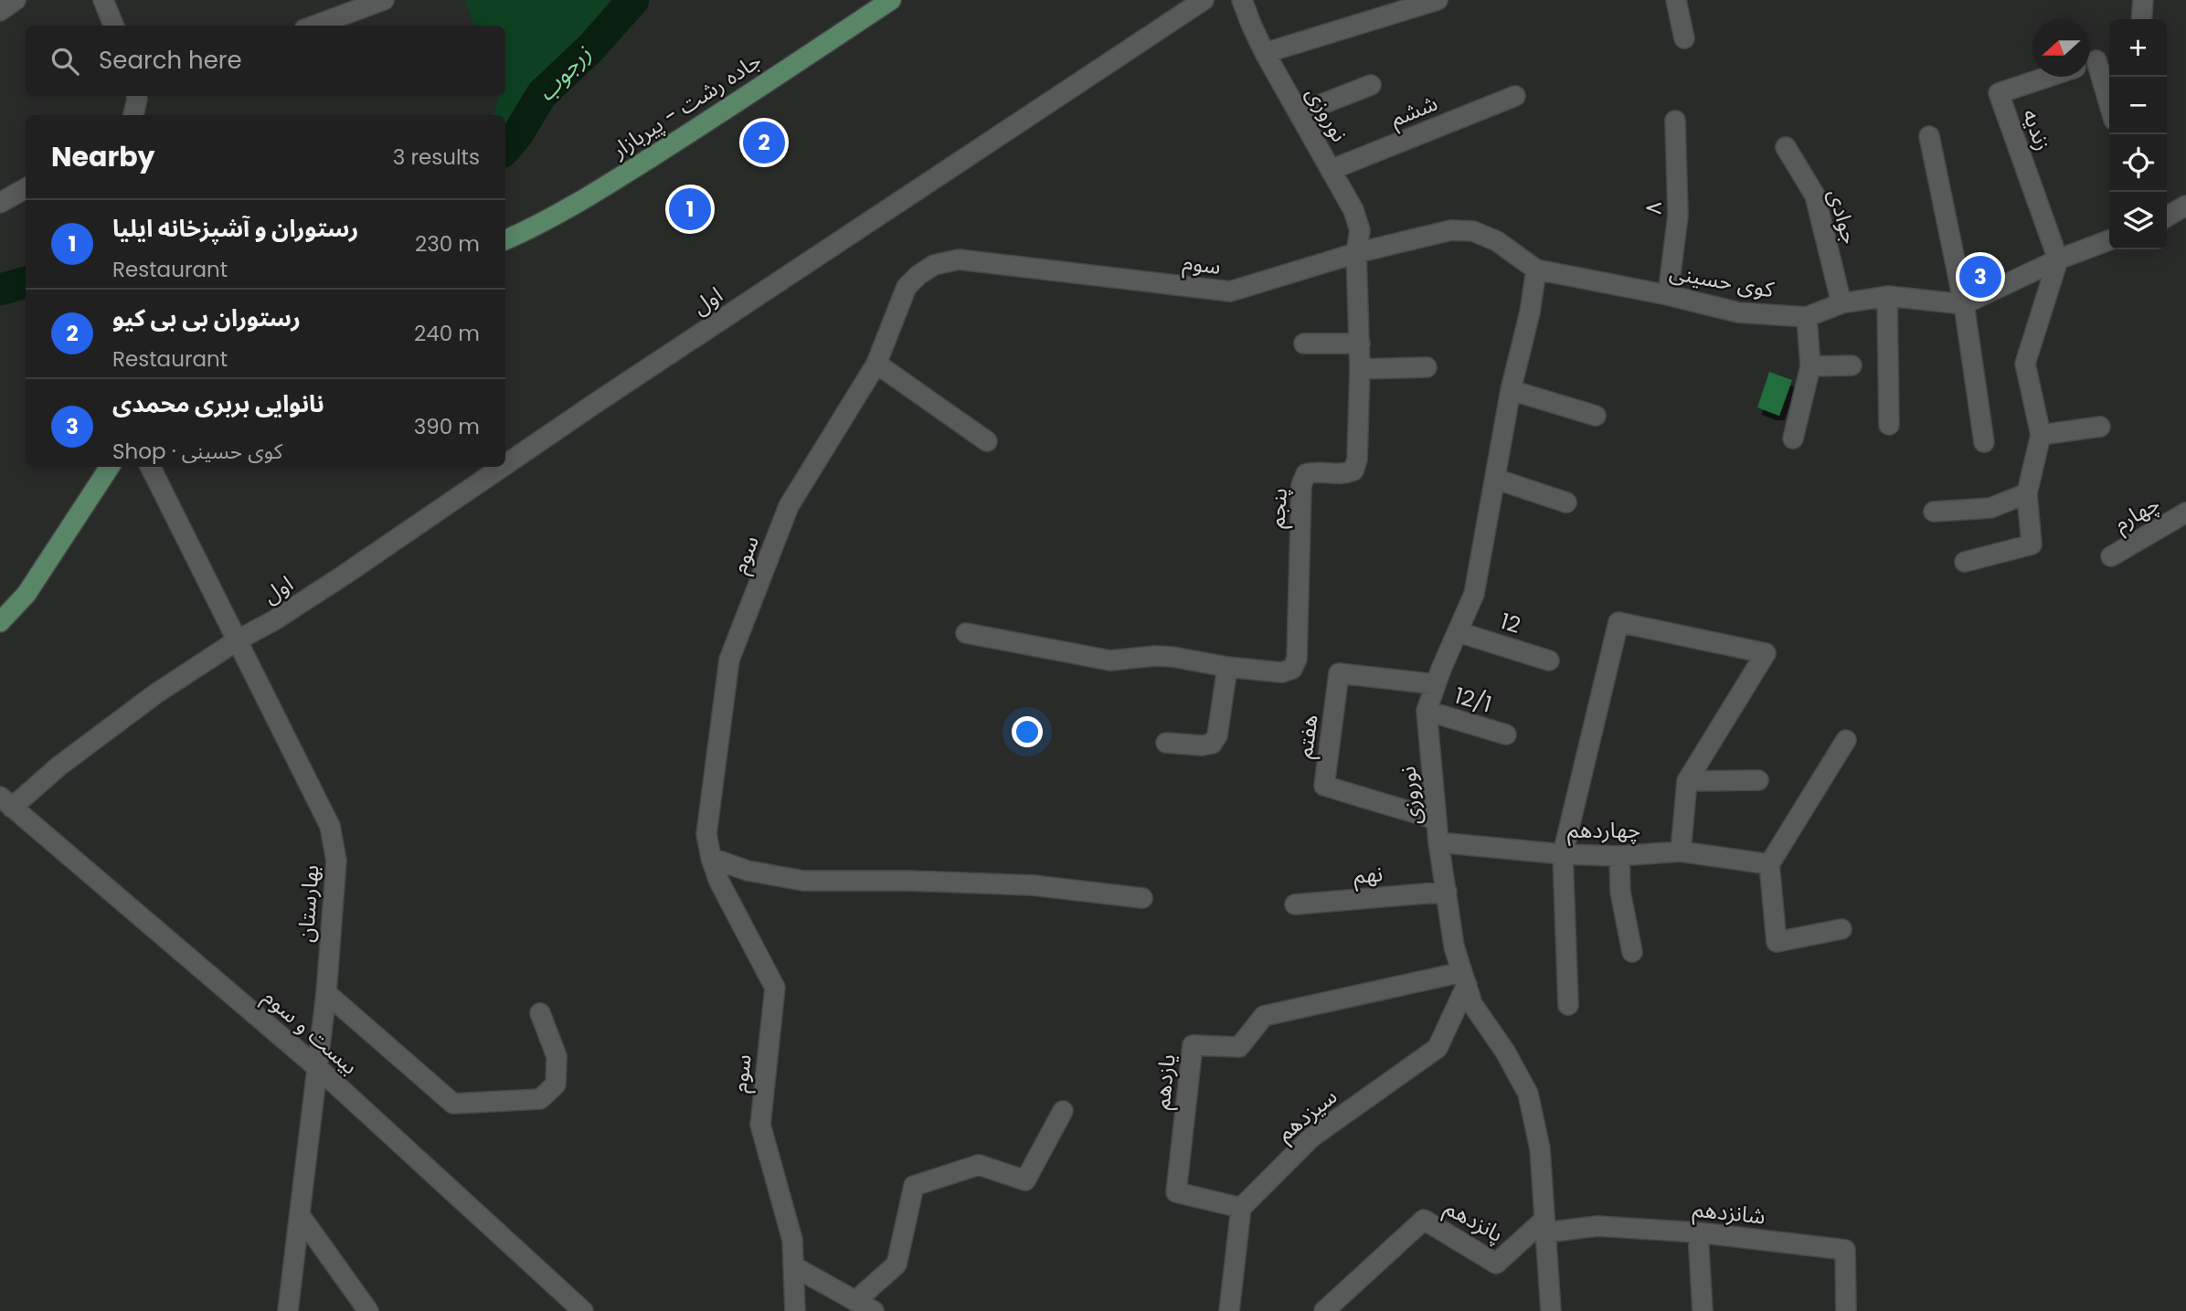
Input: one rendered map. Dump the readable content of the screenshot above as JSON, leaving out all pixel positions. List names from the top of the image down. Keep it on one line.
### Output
{"streets":{"main road":["جاده رشت - پیربازار"],"street":["ششم","نوروزی","زندیه","۸","جوادی","سوم","کوی حسینی","اول","پنجم","چهارم","12","12/1","هفتم","چهاردهم","نهم","بهارستان","بیست و سوم","یازدهم","سیزدهم","شانزدهم","پانزدهم"]},"crossings":[["ششم","نوروزی"],["نوروزی","سوم"],["نوروزی","کوی حسینی"],["نوروزی","پنجم"],["نوروزی","12"],["نوروزی","12/1"],["نوروزی","هفتم"],["نوروزی","چهاردهم"],["نوروزی","نهم"],["نوروزی","یازدهم"],["نوروزی","سیزدهم"],["نوروزی","شانزدهم"],["نوروزی","پانزدهم"],["۸","کوی حسینی"],["جوادی","کوی حسینی"],["سوم","کوی حسینی"],["سوم","پنجم"],["اول","بهارستان"],["اول","بیست و سوم"],["بهارستان","بیست و سوم"],["یازدهم","سیزدهم"],["شانزدهم","پانزدهم"]],"water":["زرجوب"],"north":"left","page":{"map_buttons":["+","−"],"search":"Search here","heading":["Nearby","3 results"],"pins":["2","1","3"],"list":[{"mark":"1","name":"رستوران و آشپزخانه ایلیا","note":"Restaurant","value":"230 m"},{"mark":"2","name":"رستوران بی بی کیو","note":"Restaurant","value":"240 m"},{"mark":"3","name":"نانوایی بربری محمدی","note":"Shop · کوی حسینی","value":"390 m"}]}}
